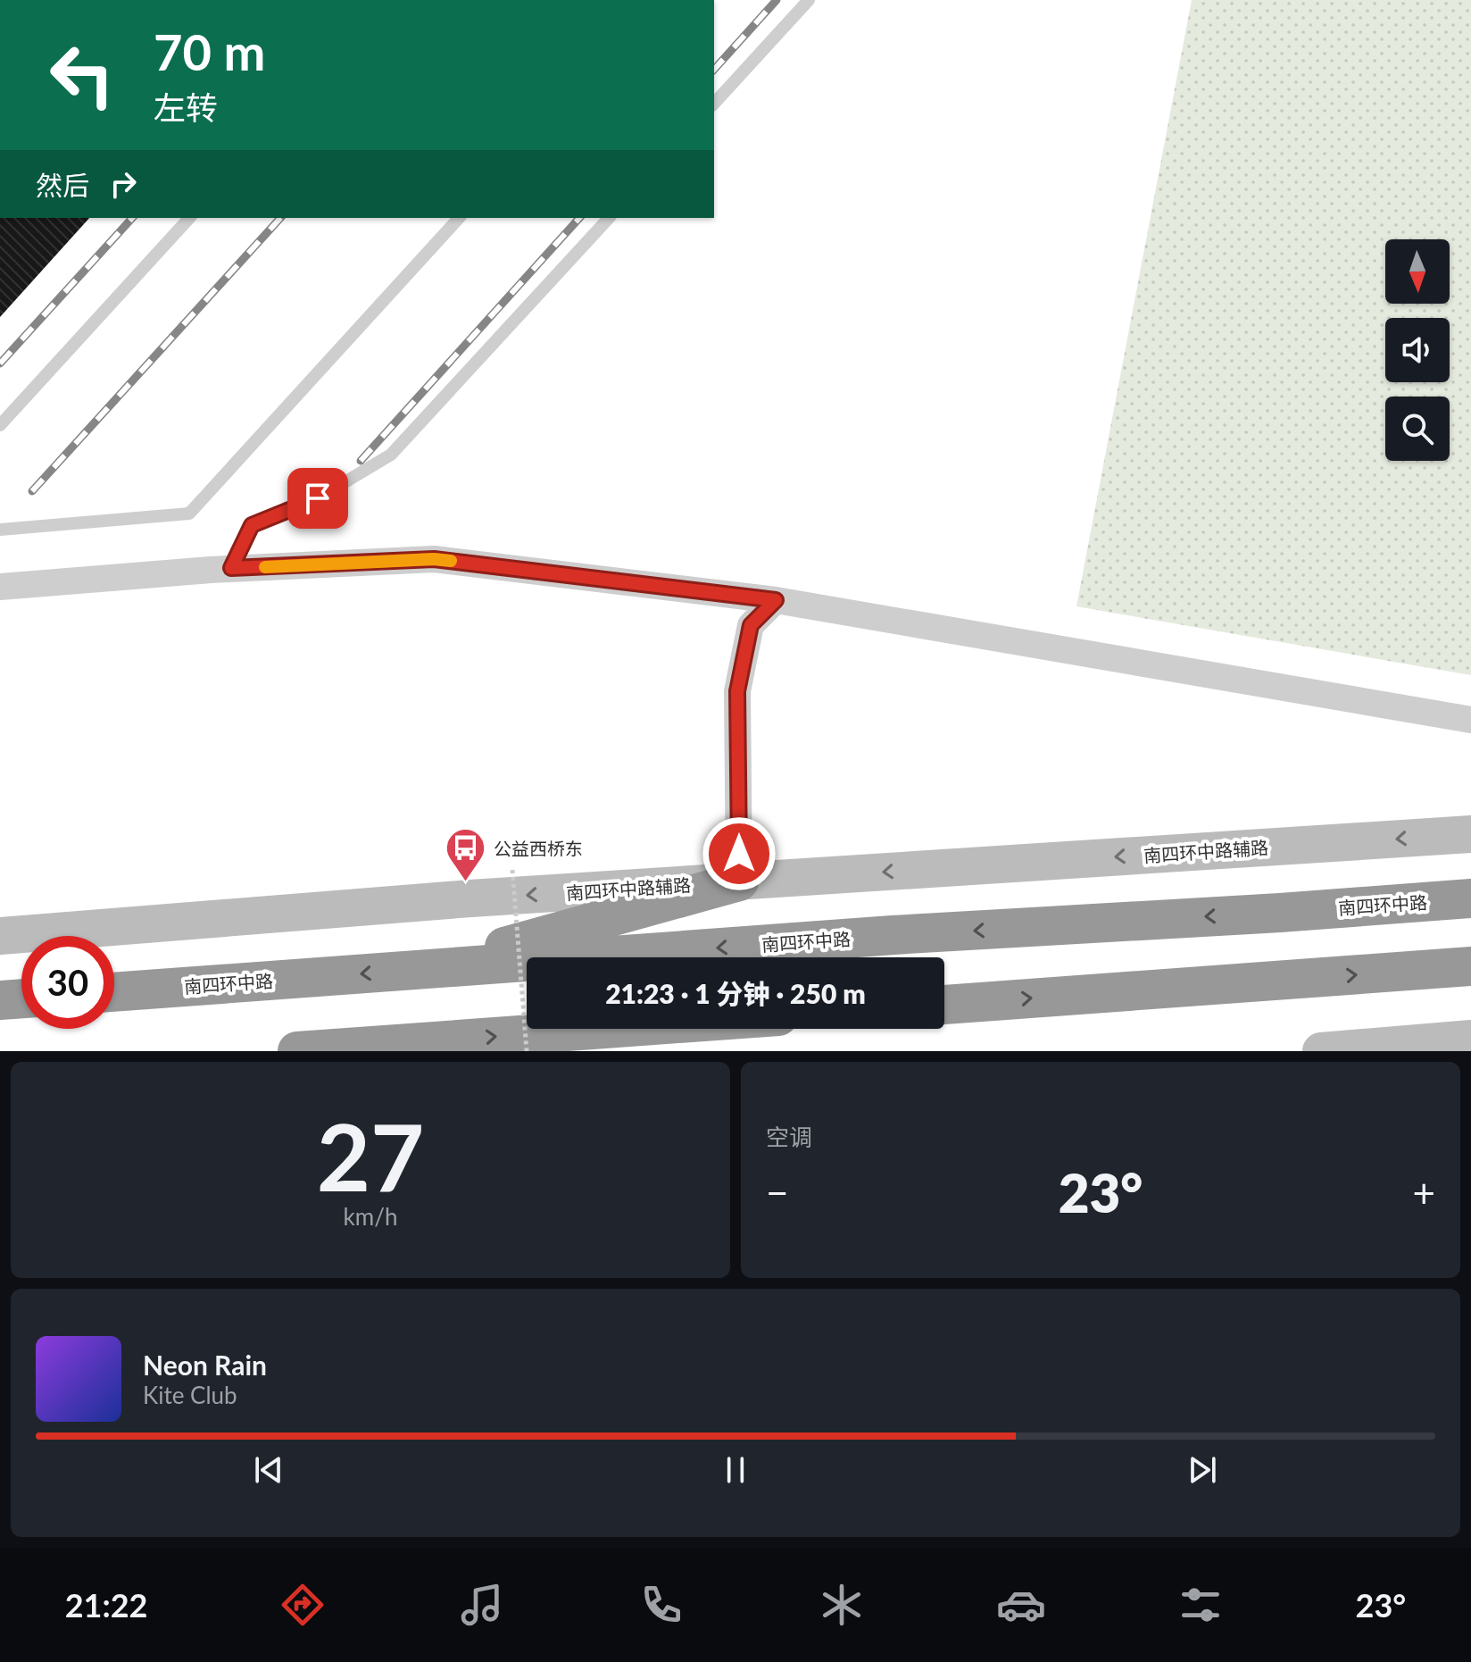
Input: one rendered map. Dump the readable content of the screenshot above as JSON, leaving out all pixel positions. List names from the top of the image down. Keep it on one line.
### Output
{"streets":{"highway":["南四环中路"],"main road":["南四环中路辅路"]},"one_way":["南四环中路辅路"],"places":{"bus stop":["公益西桥东"]},"north":"bottom","page":{"turn":["70 m","左转"],"then":"然后","limit":"30","trip":"21:23 · 1 分钟 · 250 m","tile":[["27","km/h"],"空调"],"heat":["−","23°","+"],"song":["Neon Rain","Kite Club"],"tabs":["21:22","23°"]}}
